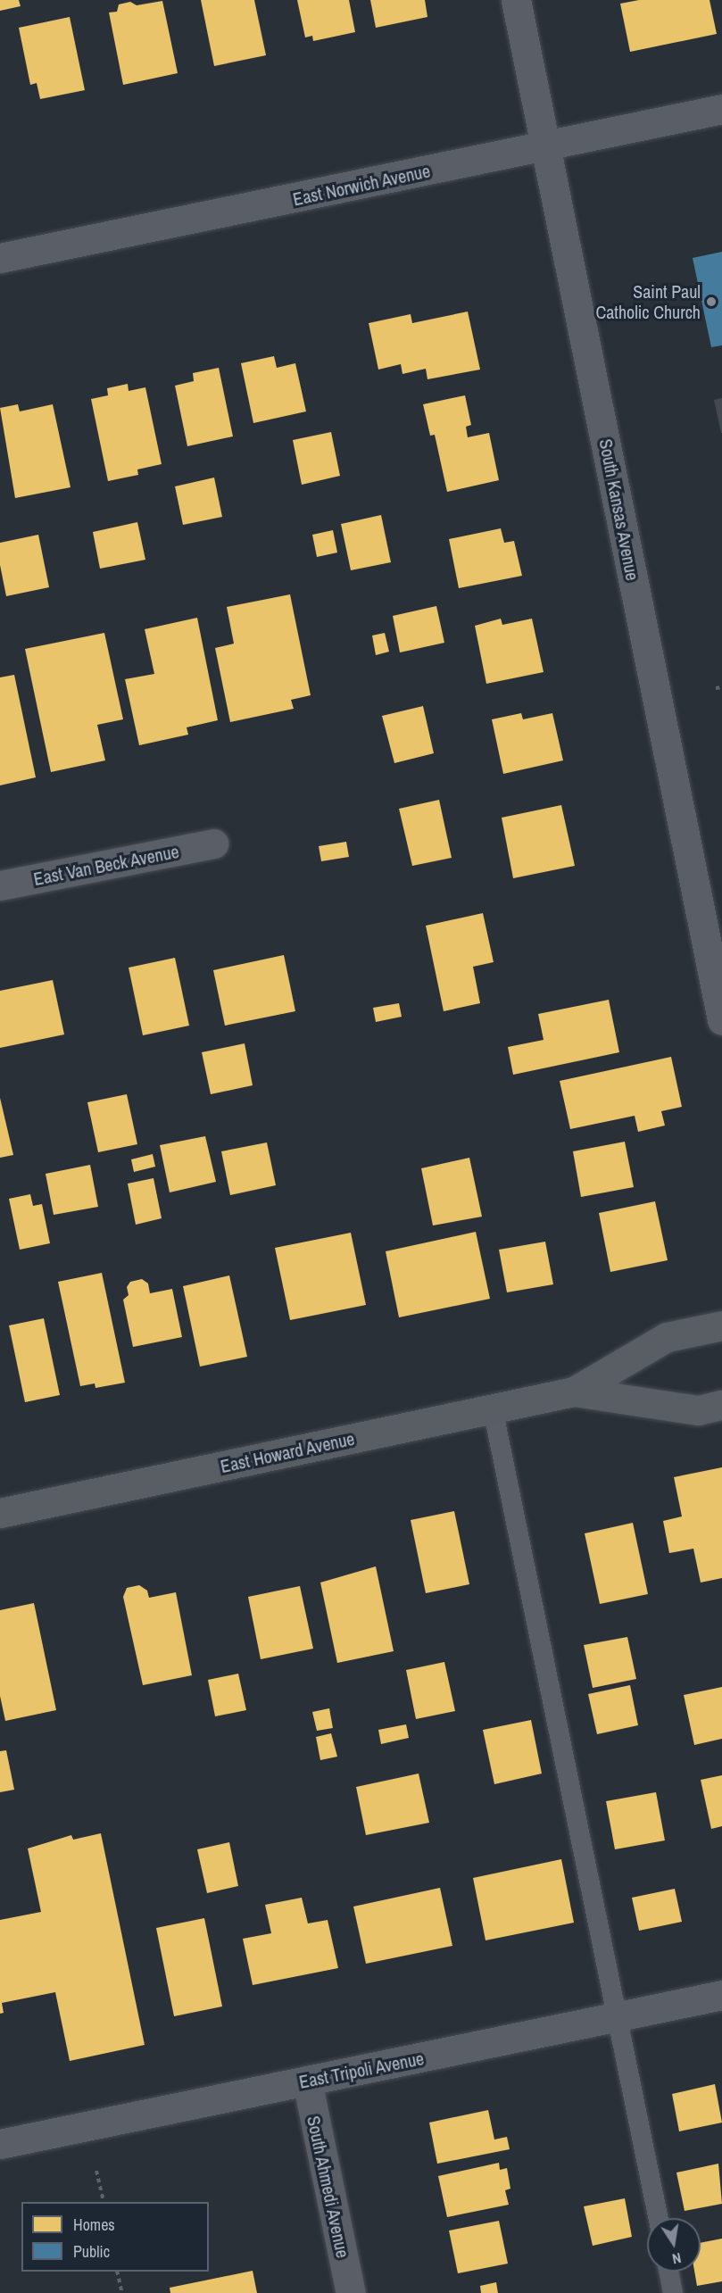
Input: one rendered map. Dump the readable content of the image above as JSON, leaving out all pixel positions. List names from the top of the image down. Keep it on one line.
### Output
{"streets":{"main road":["East Howard Avenue"],"street":["East Norwich Avenue","South Kansas Avenue","East Van Beck Avenue","East Tripoli Avenue","South Ahmedi Avenue"]},"crossings":[["East Norwich Avenue","South Kansas Avenue"],["East Tripoli Avenue","South Ahmedi Avenue"]],"places":["Saint Paul Catholic Church"],"legend":["Homes","Public"],"north":"bottom"}
